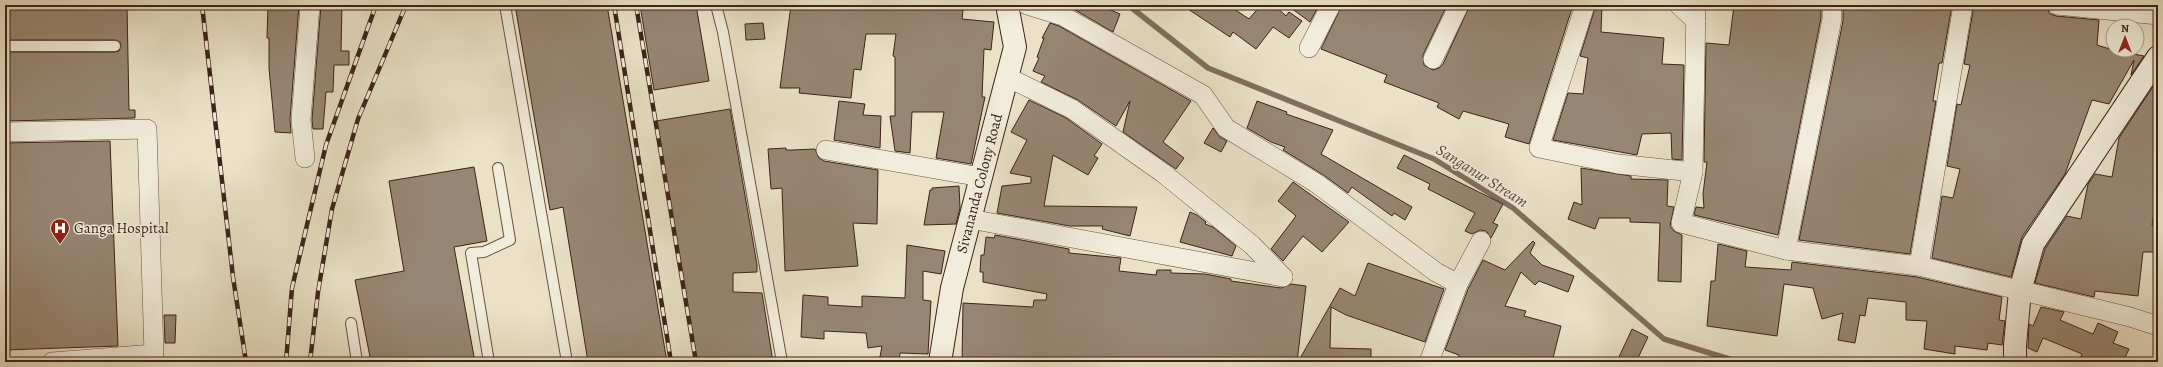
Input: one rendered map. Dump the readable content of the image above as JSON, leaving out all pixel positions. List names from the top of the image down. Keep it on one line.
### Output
{"streets":{"main road":["Sivananda Colony Road"]},"water":["Sanganur Stream"],"places":{"hospital":["Ganga Hospital"]},"north":"top"}
